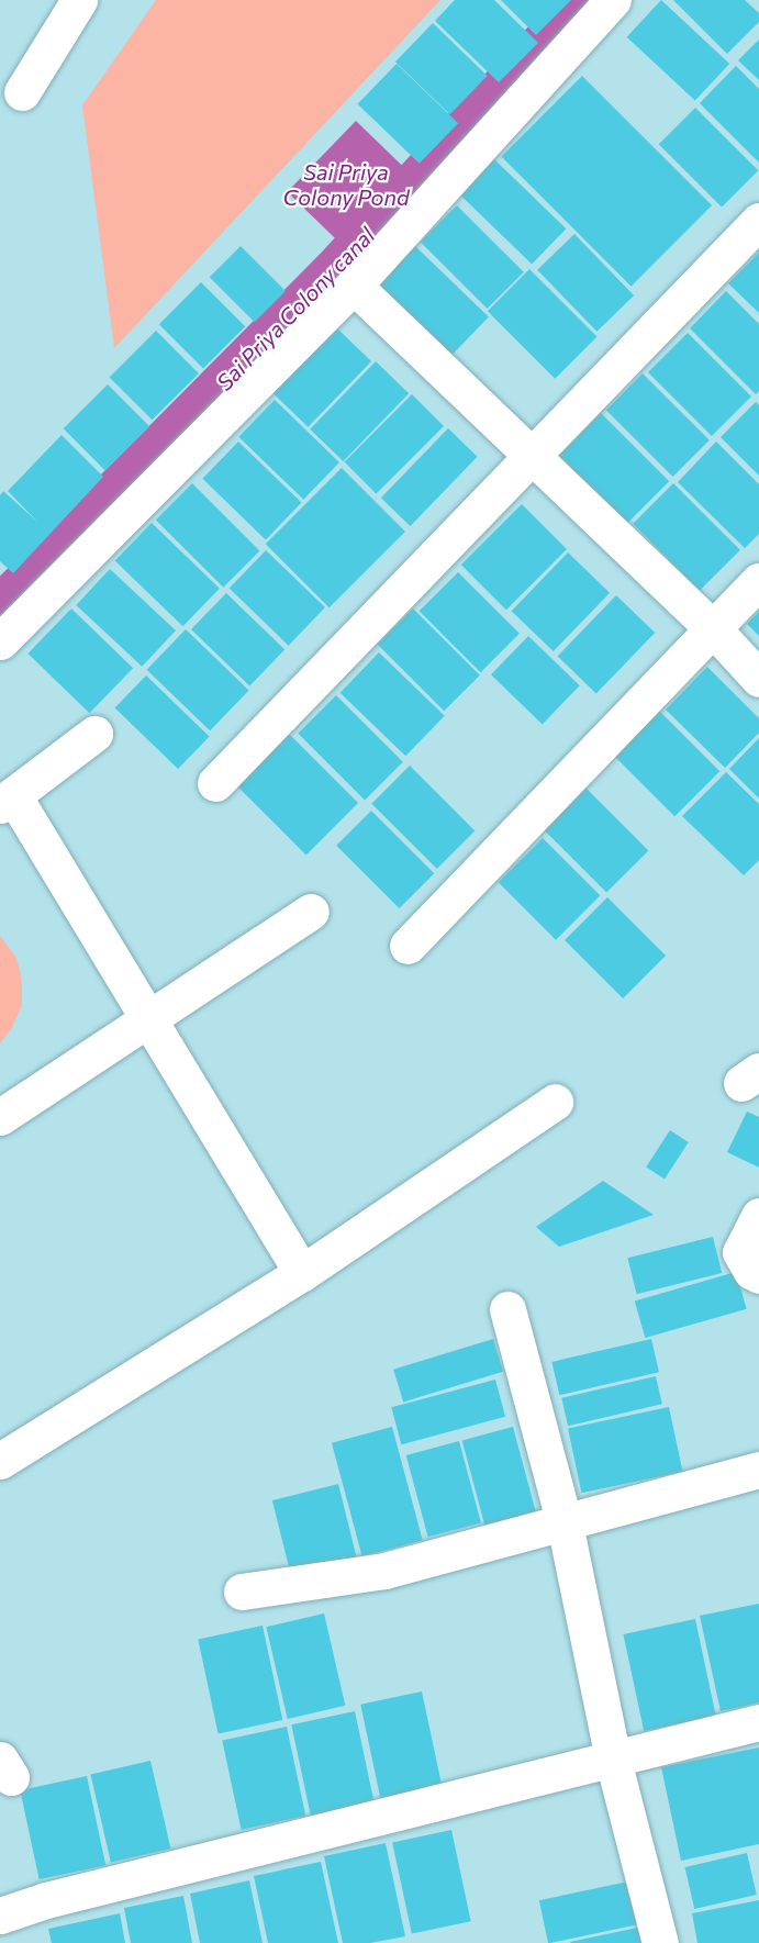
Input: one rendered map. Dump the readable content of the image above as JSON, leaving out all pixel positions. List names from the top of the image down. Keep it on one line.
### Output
{"water":["Sai Priya Colony Pond","Sai Priya Colony canal"]}
